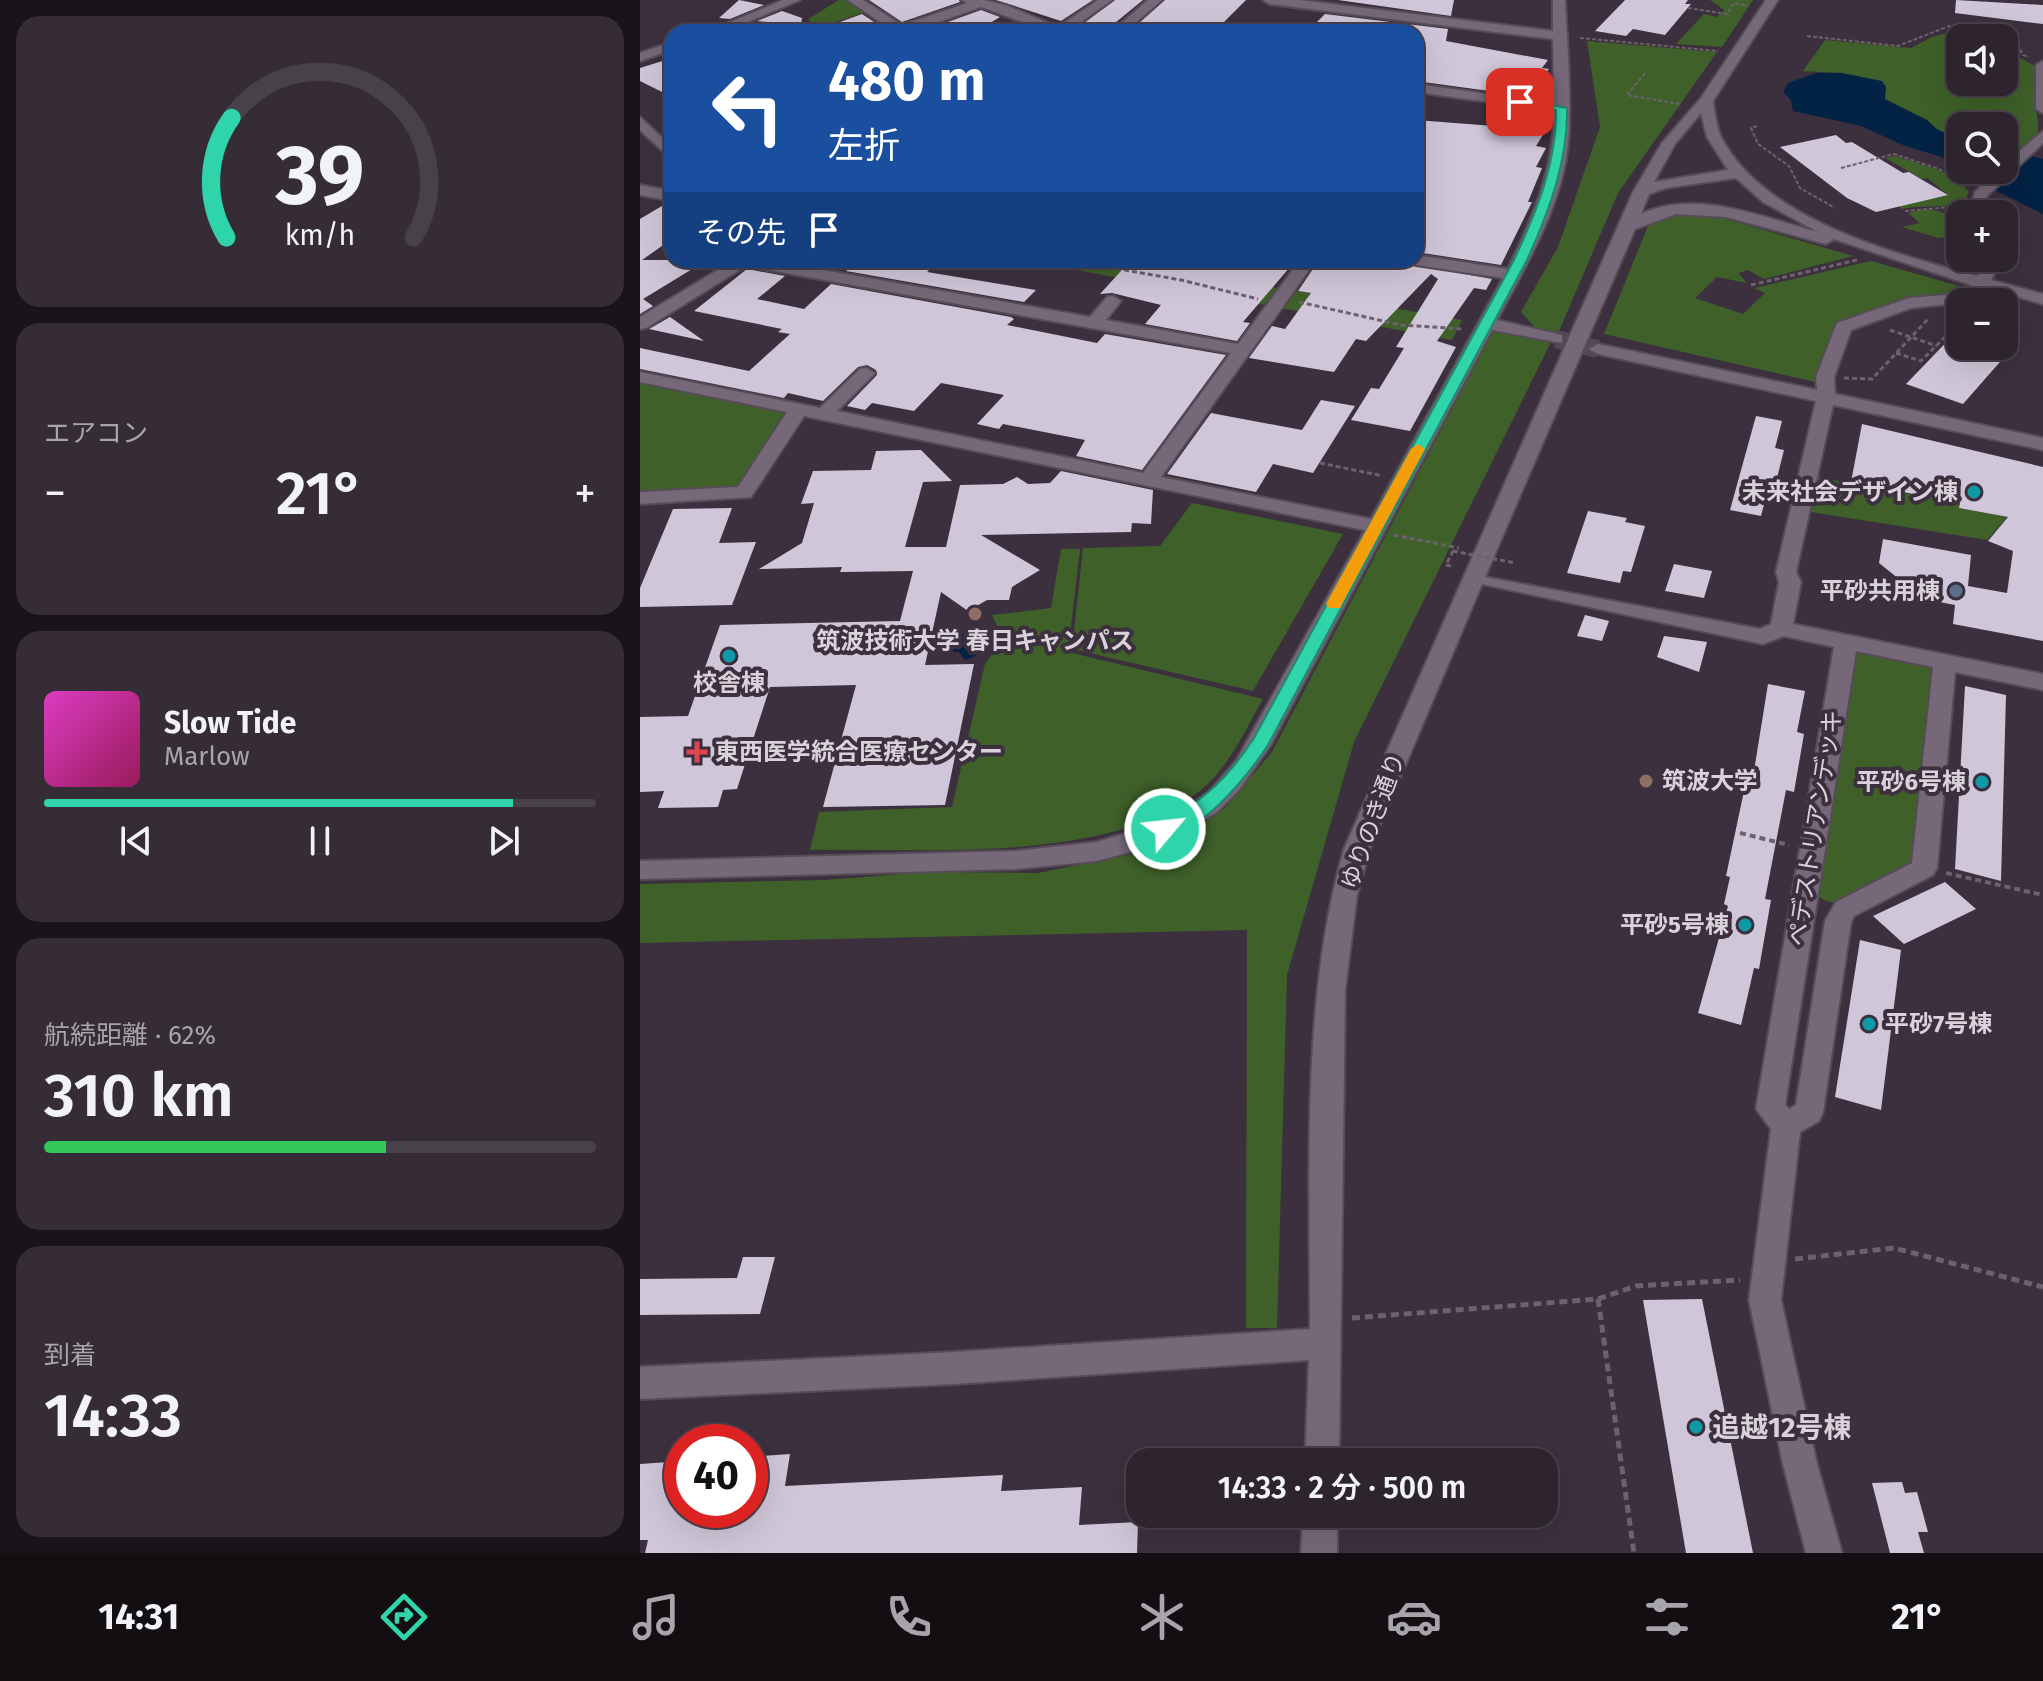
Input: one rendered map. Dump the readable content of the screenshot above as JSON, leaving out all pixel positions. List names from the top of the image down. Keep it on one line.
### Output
{"streets":{"street":["ゆりのき通り","ペデストリアンデッキ"]},"places":{"other":["未来社会デザイン棟","平砂共用棟","筑波技術大学 春日キャンパス","校舎棟","筑波大学","平砂6号棟","平砂5号棟","平砂7号棟","追越12号棟"],"health":["東西医学統合医療センター"]},"page":{"map_buttons":["+","−"],"turn":["480 m","左折"],"then":"その先","tile":["エアコン",["航続距離 · 62%","310 km"],["到着","14:33"]],"heat":["−","21°","+"],"song":["Slow Tide","Marlow"],"limit":"40","trip":"14:33 · 2 分 · 500 m","tabs":["14:31","21°"],"gauge":["39","km/h"]}}
